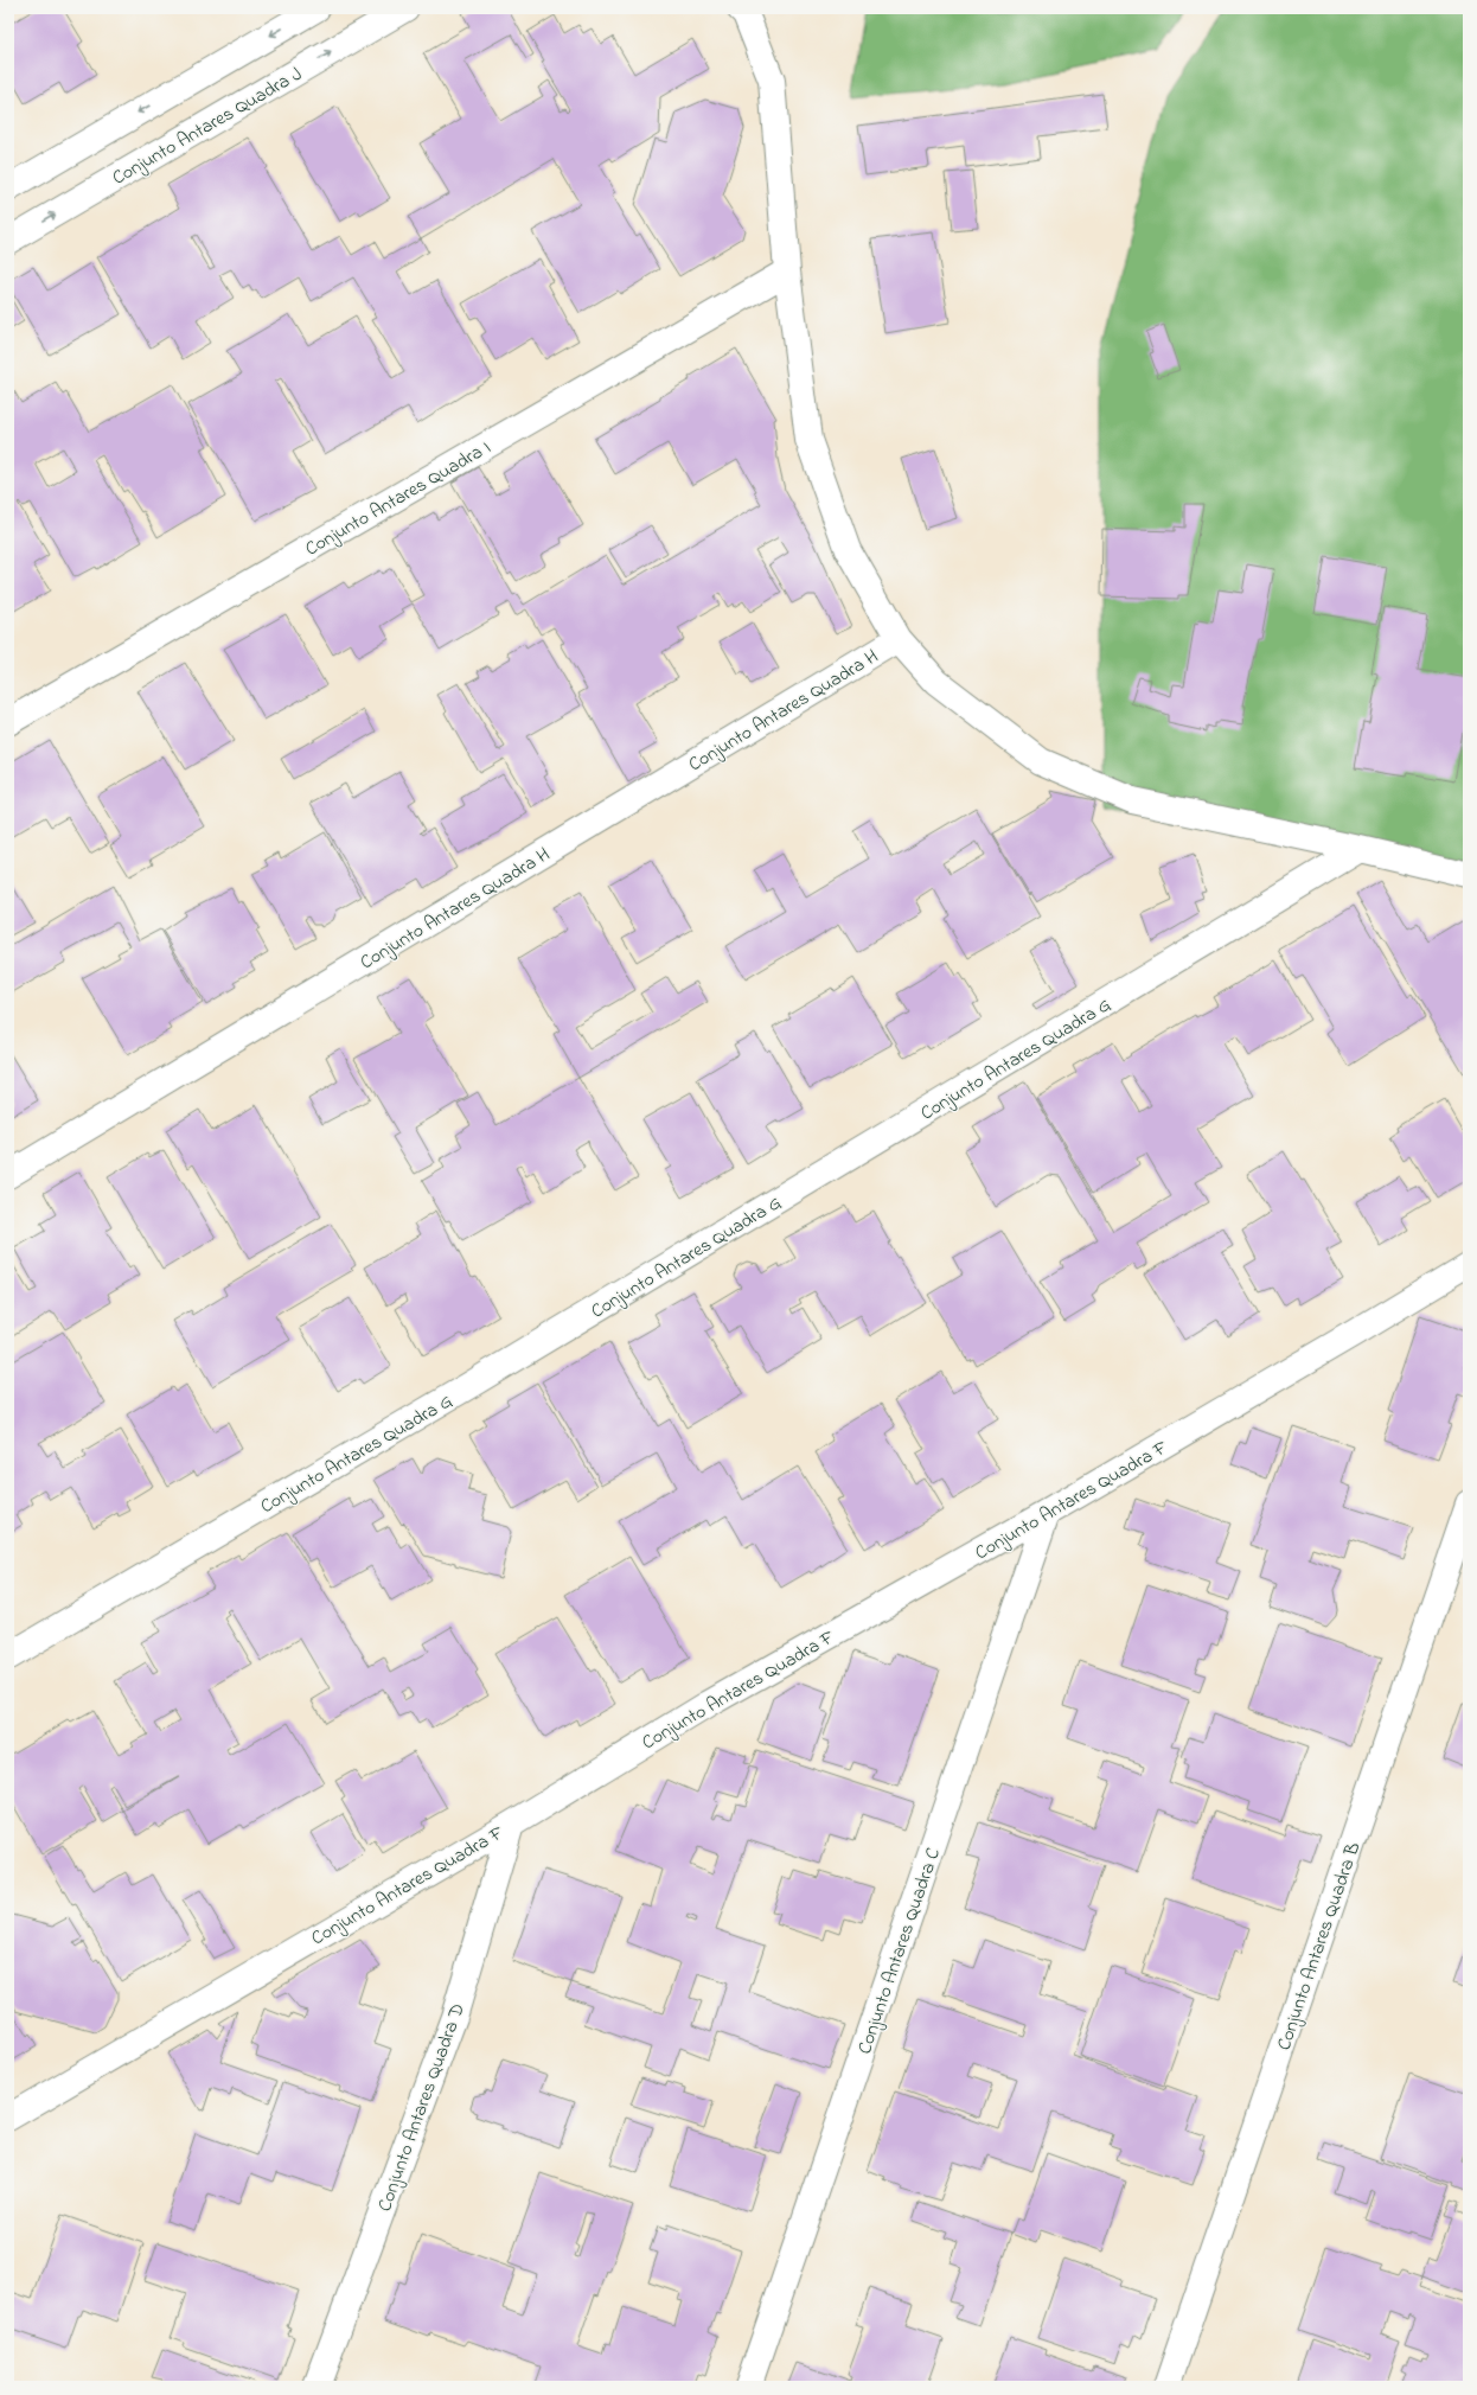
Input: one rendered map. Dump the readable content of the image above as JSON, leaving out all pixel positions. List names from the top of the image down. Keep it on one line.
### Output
{"streets":{"street":["Conjunto Antares Quadra J","Conjunto Antares Quadra I","Conjunto Antares Quadra H","Conjunto Antares Quadra G","Conjunto Antares Quadra F","Conjunto Antares Quadra B","Conjunto Antares Quadra C","Conjunto Antares Quadra D"]},"crossings":[["Conjunto Antares Quadra F","Conjunto Antares Quadra C"],["Conjunto Antares Quadra F","Conjunto Antares Quadra D"]]}
